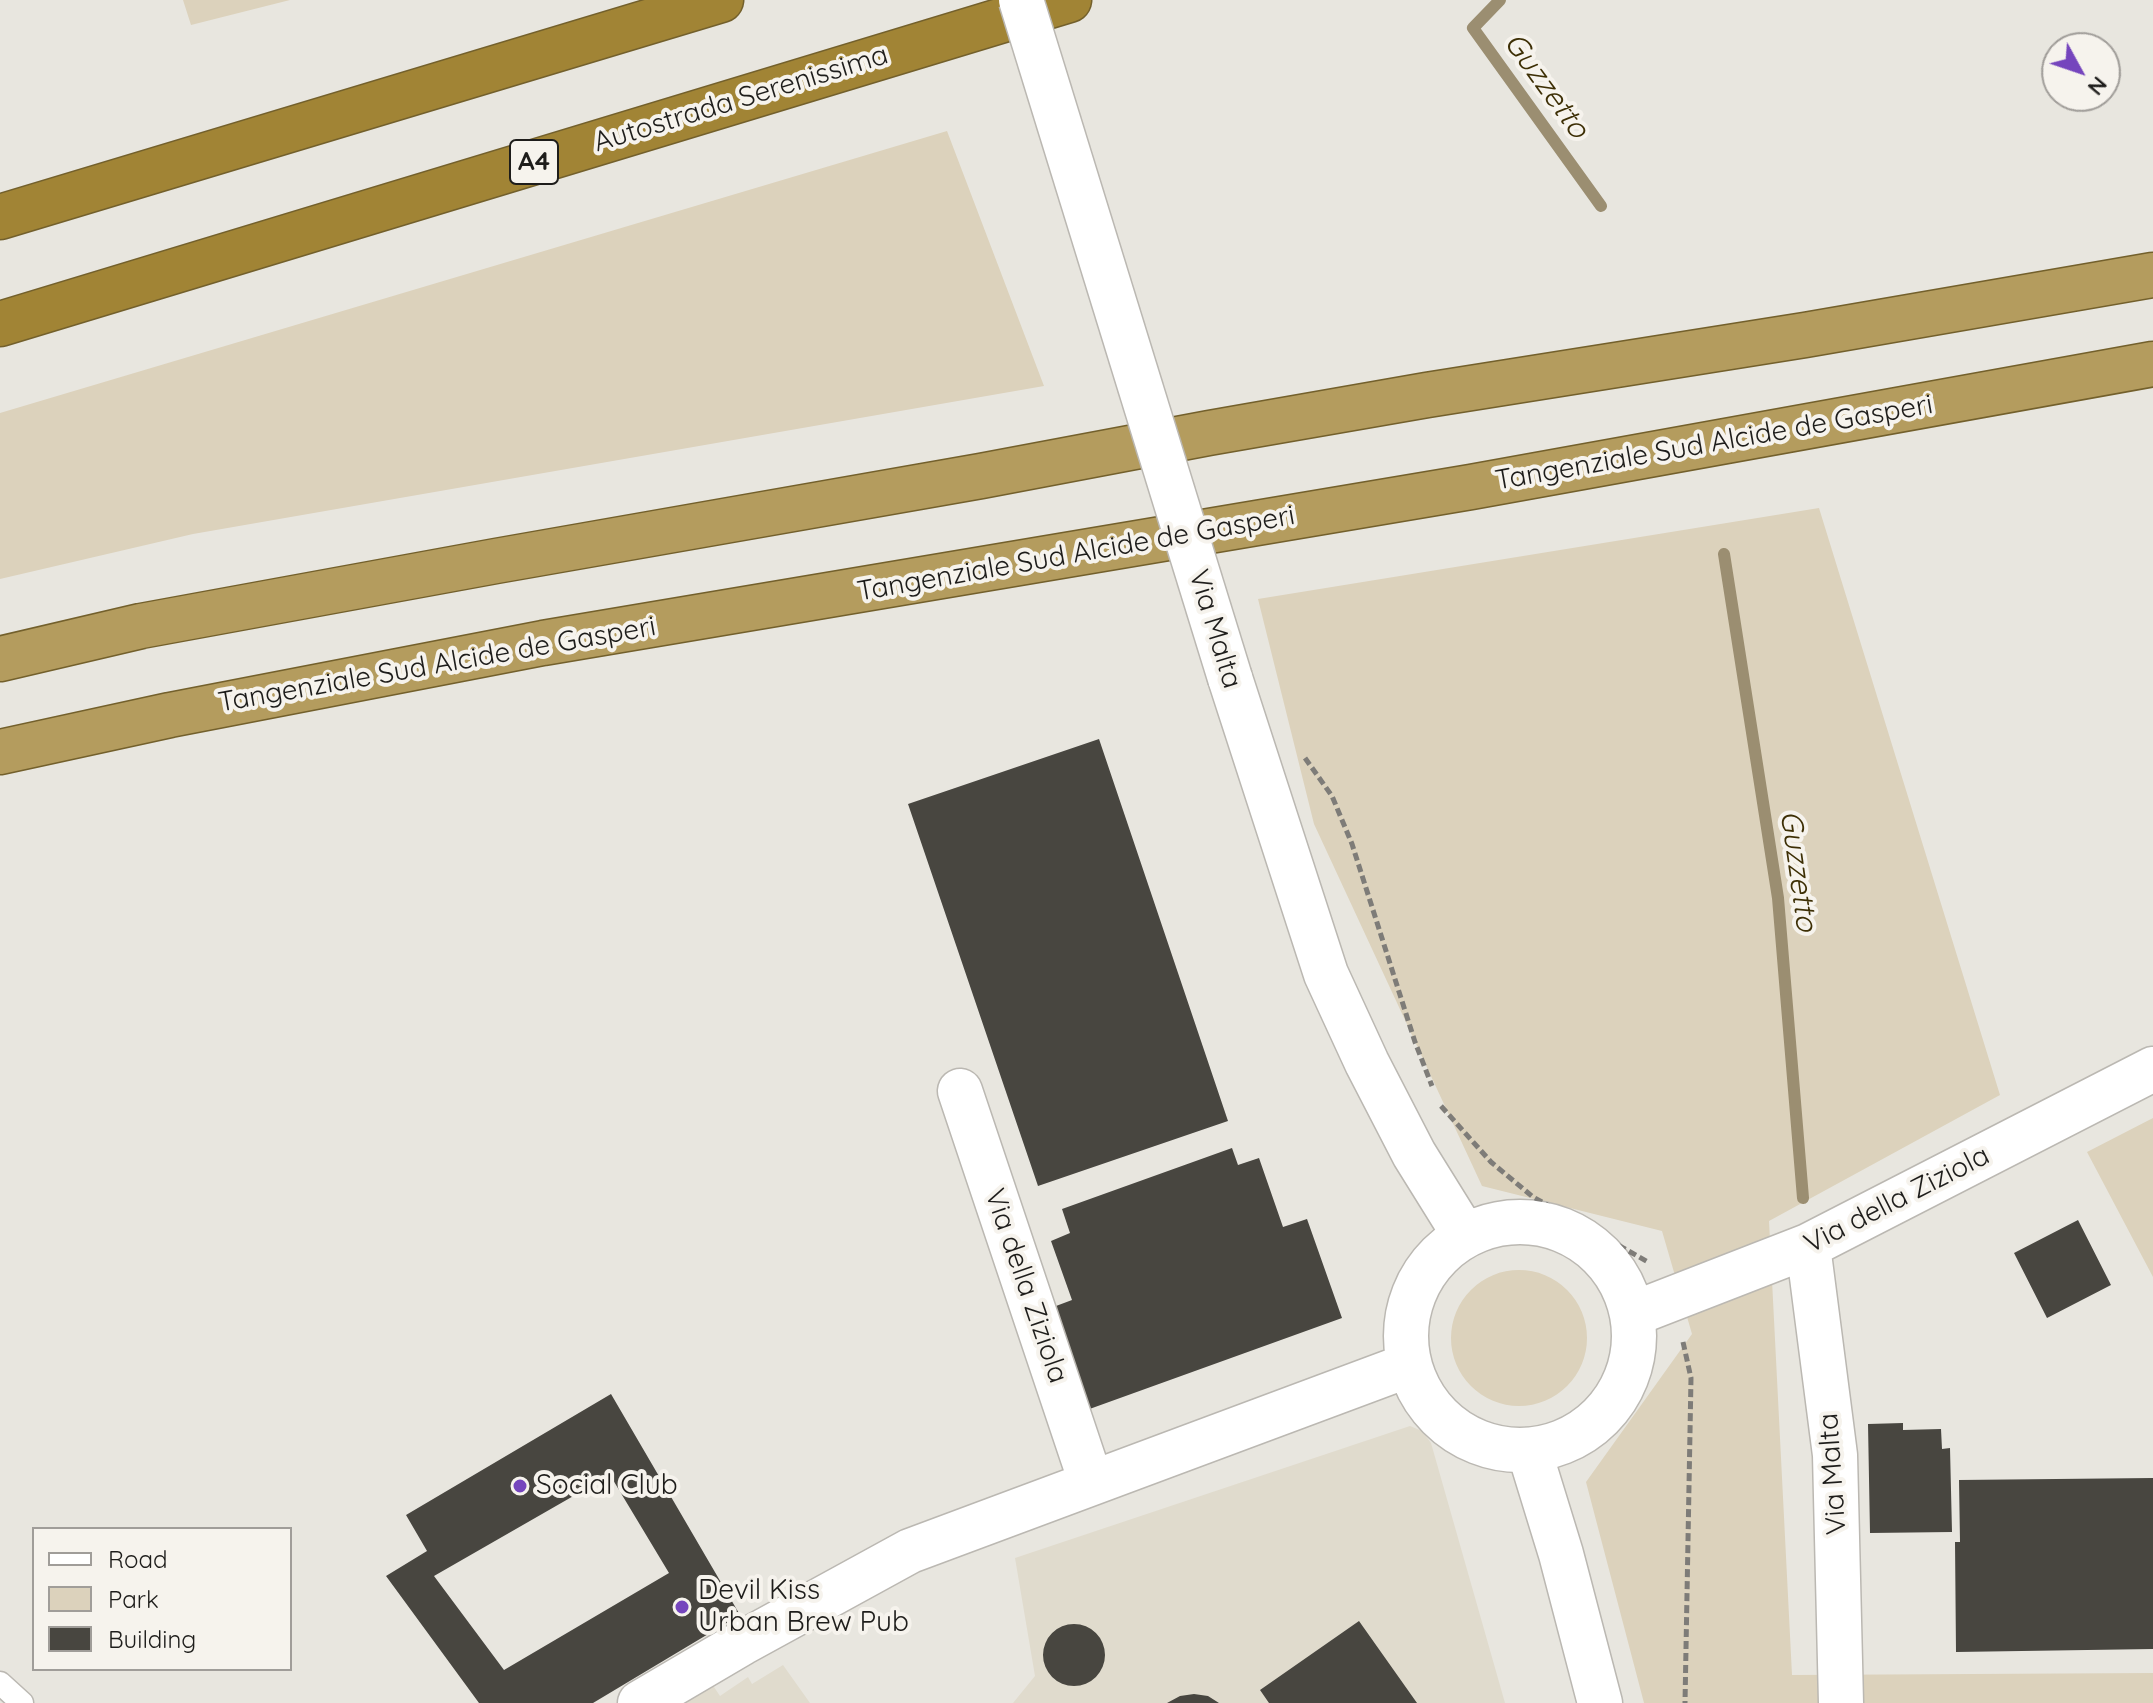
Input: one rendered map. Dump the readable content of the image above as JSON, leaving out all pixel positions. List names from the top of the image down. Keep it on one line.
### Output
{"streets":{"highway":["Autostrada Serenissima","A4","Tangenziale Sud Alcide de Gasperi"],"street":["Via Malta","Via della Ziziola"]},"crossings":[["Via Malta","Via della Ziziola"]],"water":["Guzzetto"],"places":["Social Club","Devil Kiss Urban Brew Pub"],"legend":["Road","Park","Building"],"north":"bottom right"}
